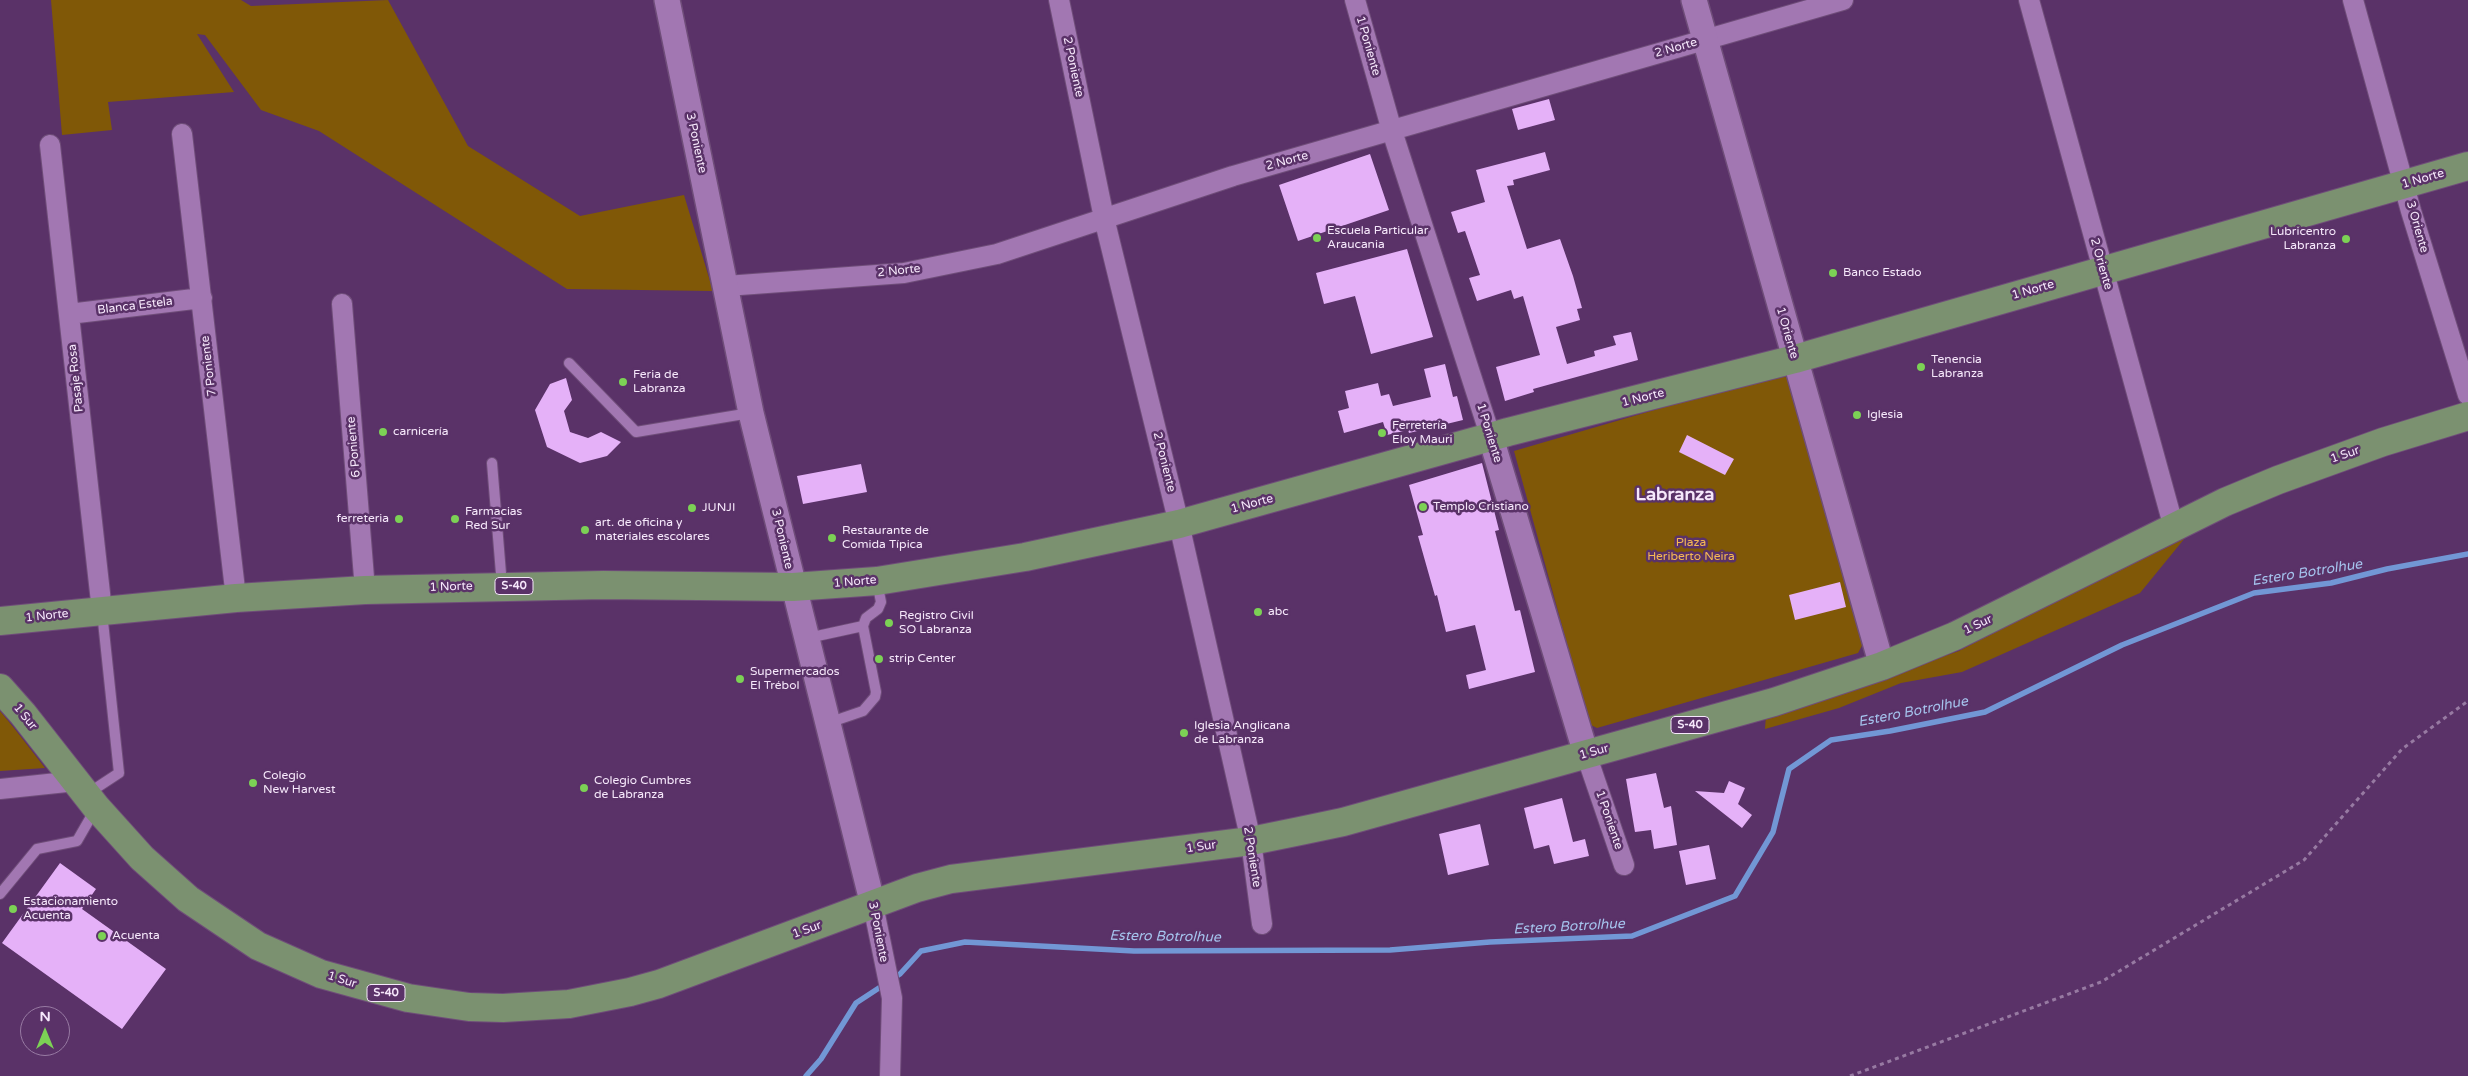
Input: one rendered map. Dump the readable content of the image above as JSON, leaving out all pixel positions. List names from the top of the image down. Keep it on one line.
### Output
{"streets":{"main road":["1 Norte","1 Sur","S-40"],"street":["1 Poniente","2 Norte","2 Poniente","3 Poniente","3 Oriente","2 Oriente","Blanca Estela","1 Oriente","7 Poniente","Pasaje Rosa","6 Poniente"]},"crossings":[["1 Poniente","2 Norte"],["1 Poniente","1 Norte"],["1 Poniente","1 Sur"],["2 Norte","2 Poniente"],["2 Norte","3 Poniente"],["2 Norte","1 Oriente"],["2 Poniente","1 Norte"],["2 Poniente","1 Sur"],["3 Poniente","1 Norte"],["3 Poniente","1 Sur"],["1 Norte","3 Oriente"],["1 Norte","2 Oriente"],["1 Norte","1 Oriente"],["1 Norte","7 Poniente"],["1 Norte","Pasaje Rosa"],["1 Norte","6 Poniente"],["2 Oriente","1 Sur"],["Blanca Estela","7 Poniente"],["Blanca Estela","Pasaje Rosa"],["1 Oriente","1 Sur"]],"districts":["Labranza"],"water":["Estero Botrolhue"],"parks":["Plaza Heriberto Neira"],"places":["Escuela Particular Araucania","Lubricentro Labranza","Banco Estado","Tenencia Labranza","Feria de Labranza","Iglesia","carnicería","Ferretería Eloy Mauri","Templo Cristiano","JUNJI","ferreteria","Farmacias Red Sur","art. de oficina y materiales escolares","Restaurante de Comida Típica","abc","Registro Civil SO Labranza","strip Center","Supermercados El Trébol","Iglesia Anglicana de Labranza","Colegio New Harvest","Colegio Cumbres de Labranza","Estacionamiento Acuenta","Acuenta"],"north":"top"}
